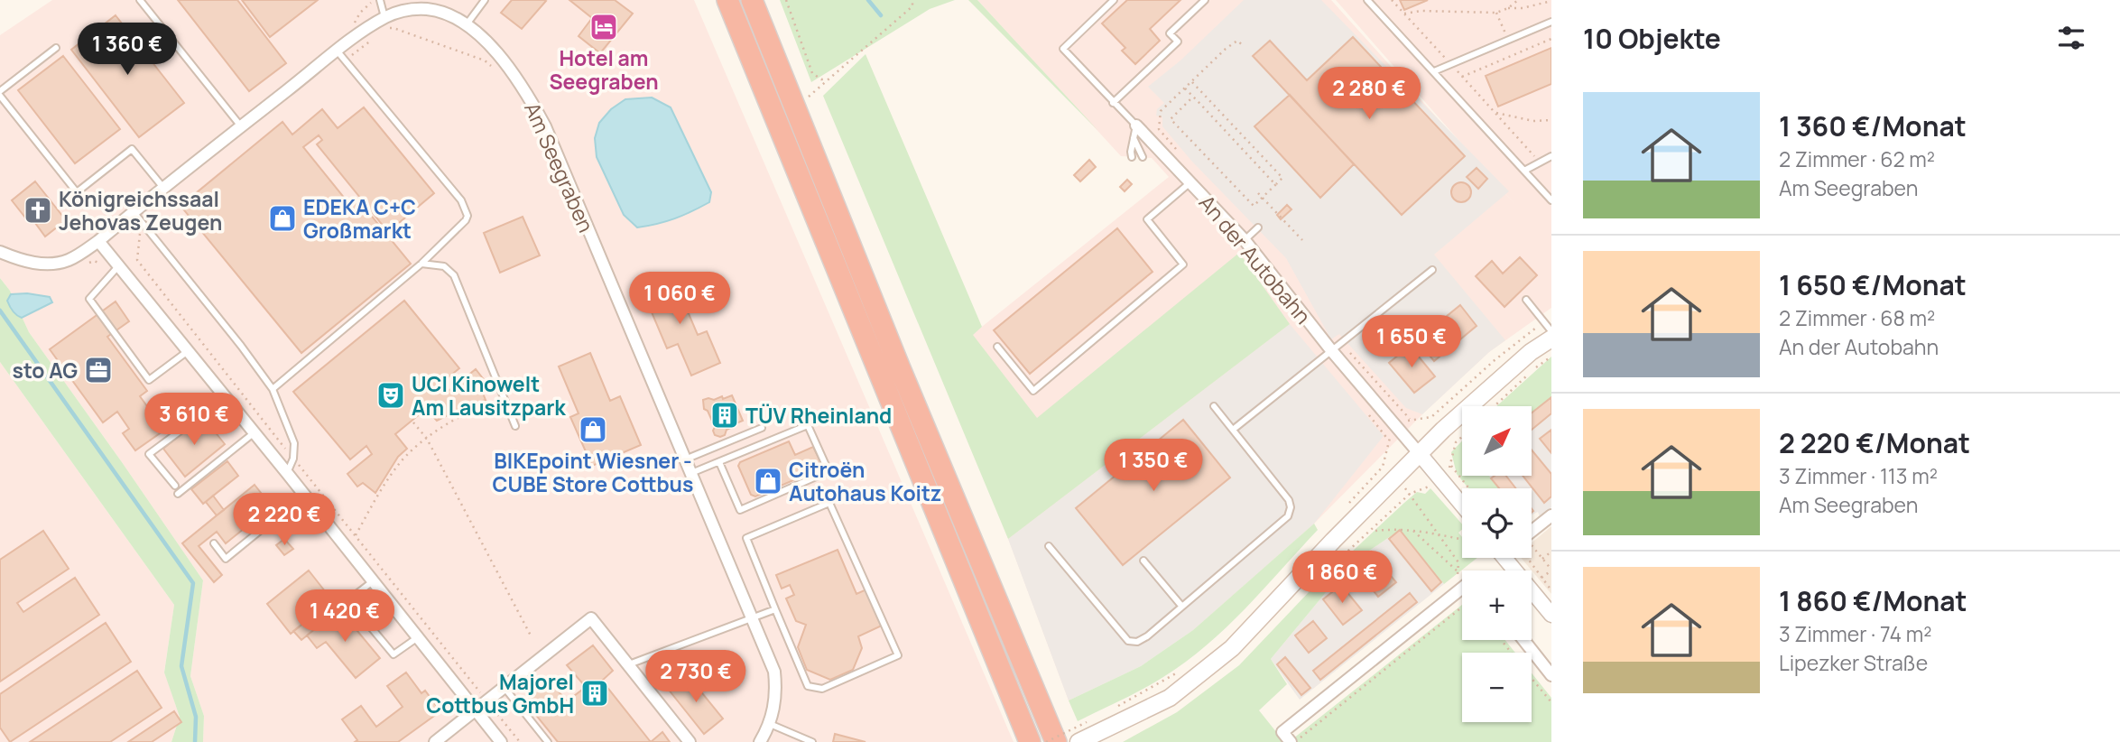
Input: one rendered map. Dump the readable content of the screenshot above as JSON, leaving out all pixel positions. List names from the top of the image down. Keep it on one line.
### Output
{"streets":{"street":["Am Seegraben","An der Autobahn"]},"places":{"hotel":["Hotel am Seegraben"],"church":["Königreichssaal Jehovas Zeugen"],"shop":["EDEKA C+C Großmarkt","BIKEpoint Wiesner - CUBE Store Cottbus","Citroën Autohaus Koitz"],"office":["sto AG"],"theatre":["UCI Kinowelt Am Lausitzpark"],"building":["TÜV Rheinland","Majorel Cottbus GmbH"]},"north":"top right","page":{"heading":"10 Objekte","price":["1 360 €","2 280 €","1 060 €","1 650 €","3 610 €","1 350 €","2 220 €","1 860 €","1 420 €","2 730 €"],"list":[{"name":"1 360 €/Monat","note":"2 Zimmer · 62 m² · Am Seegraben"},{"name":"1 650 €/Monat","note":"2 Zimmer · 68 m² · An der Autobahn"},{"name":"2 220 €/Monat","note":"3 Zimmer · 113 m² · Am Seegraben"},{"name":"1 860 €/Monat","note":"3 Zimmer · 74 m² · Lipezker Straße"}],"map_buttons":["+","−"]}}
